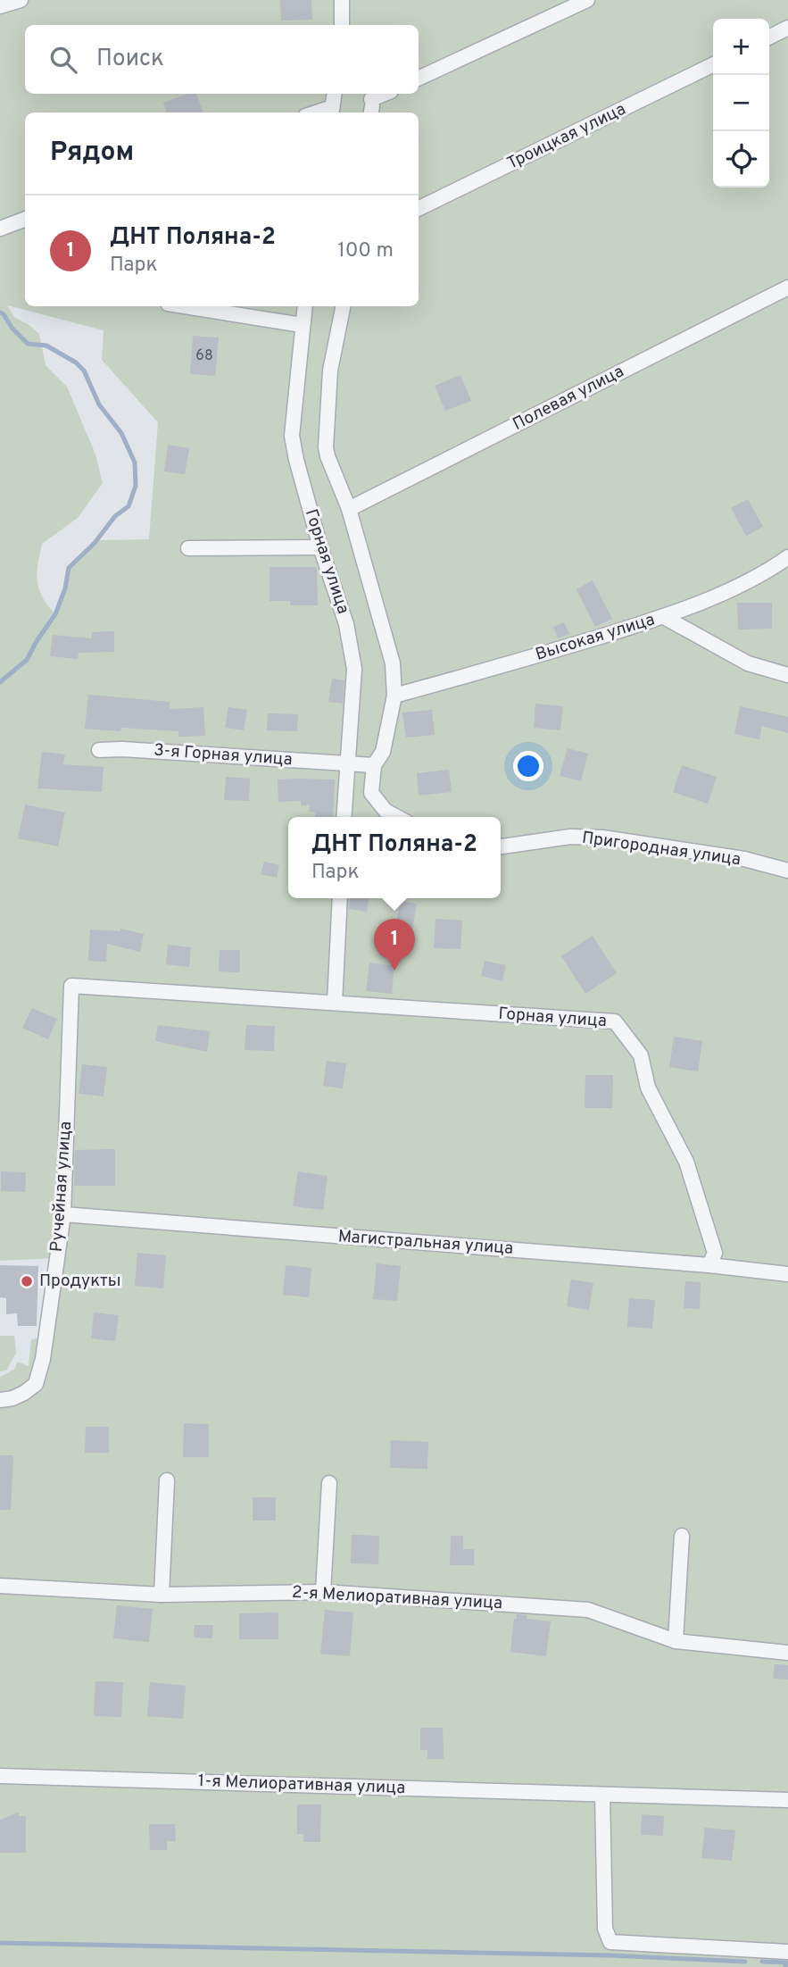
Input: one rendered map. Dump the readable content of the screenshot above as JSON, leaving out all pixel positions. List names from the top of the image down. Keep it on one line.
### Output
{"streets":{"street":["Троицкая улица","Полевая улица","Горная улица","Высокая улица","3-я Горная улица","Пригородная улица","Ручейная улица","Магистральная улица","2-я Мелиоративная улица","1-я Мелиоративная улица"]},"crossings":[["Горная улица","3-я Горная улица"],["Горная улица","Ручейная улица"],["Горная улица","Магистральная улица"],["Ручейная улица","Магистральная улица"]],"places":["Продукты"],"house_numbers":["68"],"page":{"map_buttons":["+","−"],"search":"Поиск","heading":"Рядом","list":[{"mark":"1","name":"ДНТ Поляна-2","note":"Парк","value":"100 m"}],"popup":["ДНТ Поляна-2","Парк"],"pins":"1"}}
